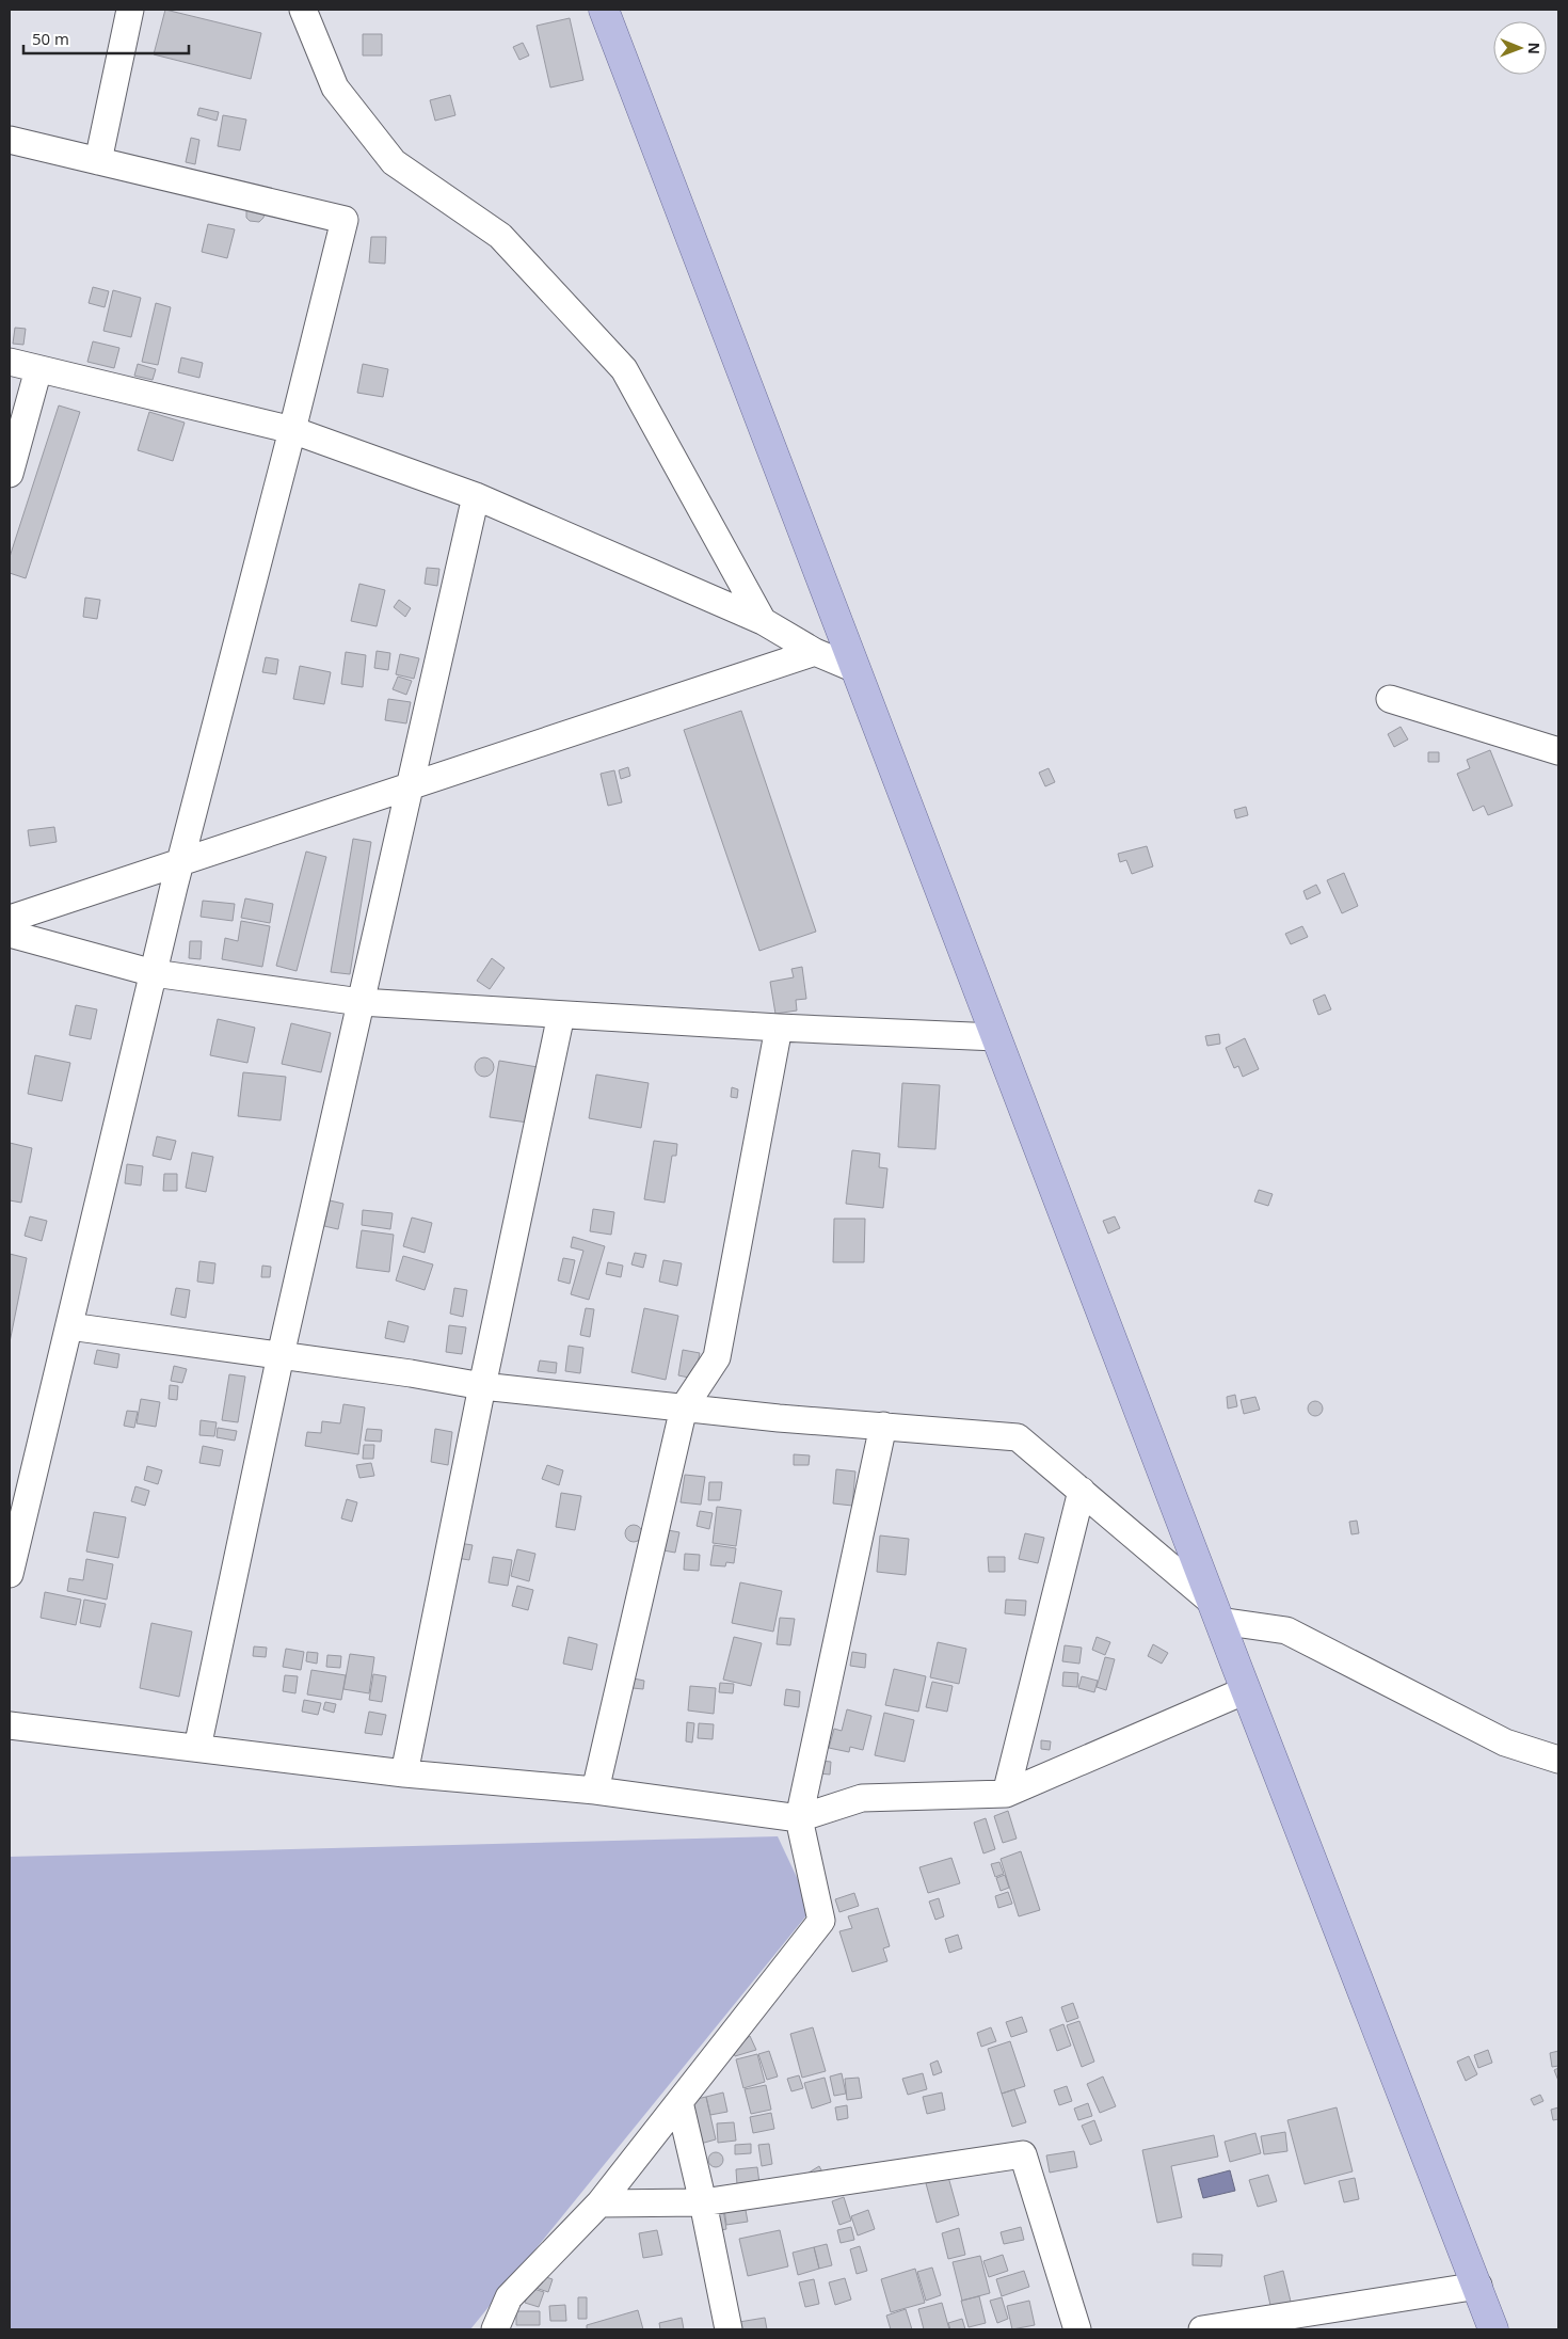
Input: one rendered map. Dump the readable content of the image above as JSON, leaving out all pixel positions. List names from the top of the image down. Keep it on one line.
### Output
{"scale_bar":"50 m","north":"right"}
